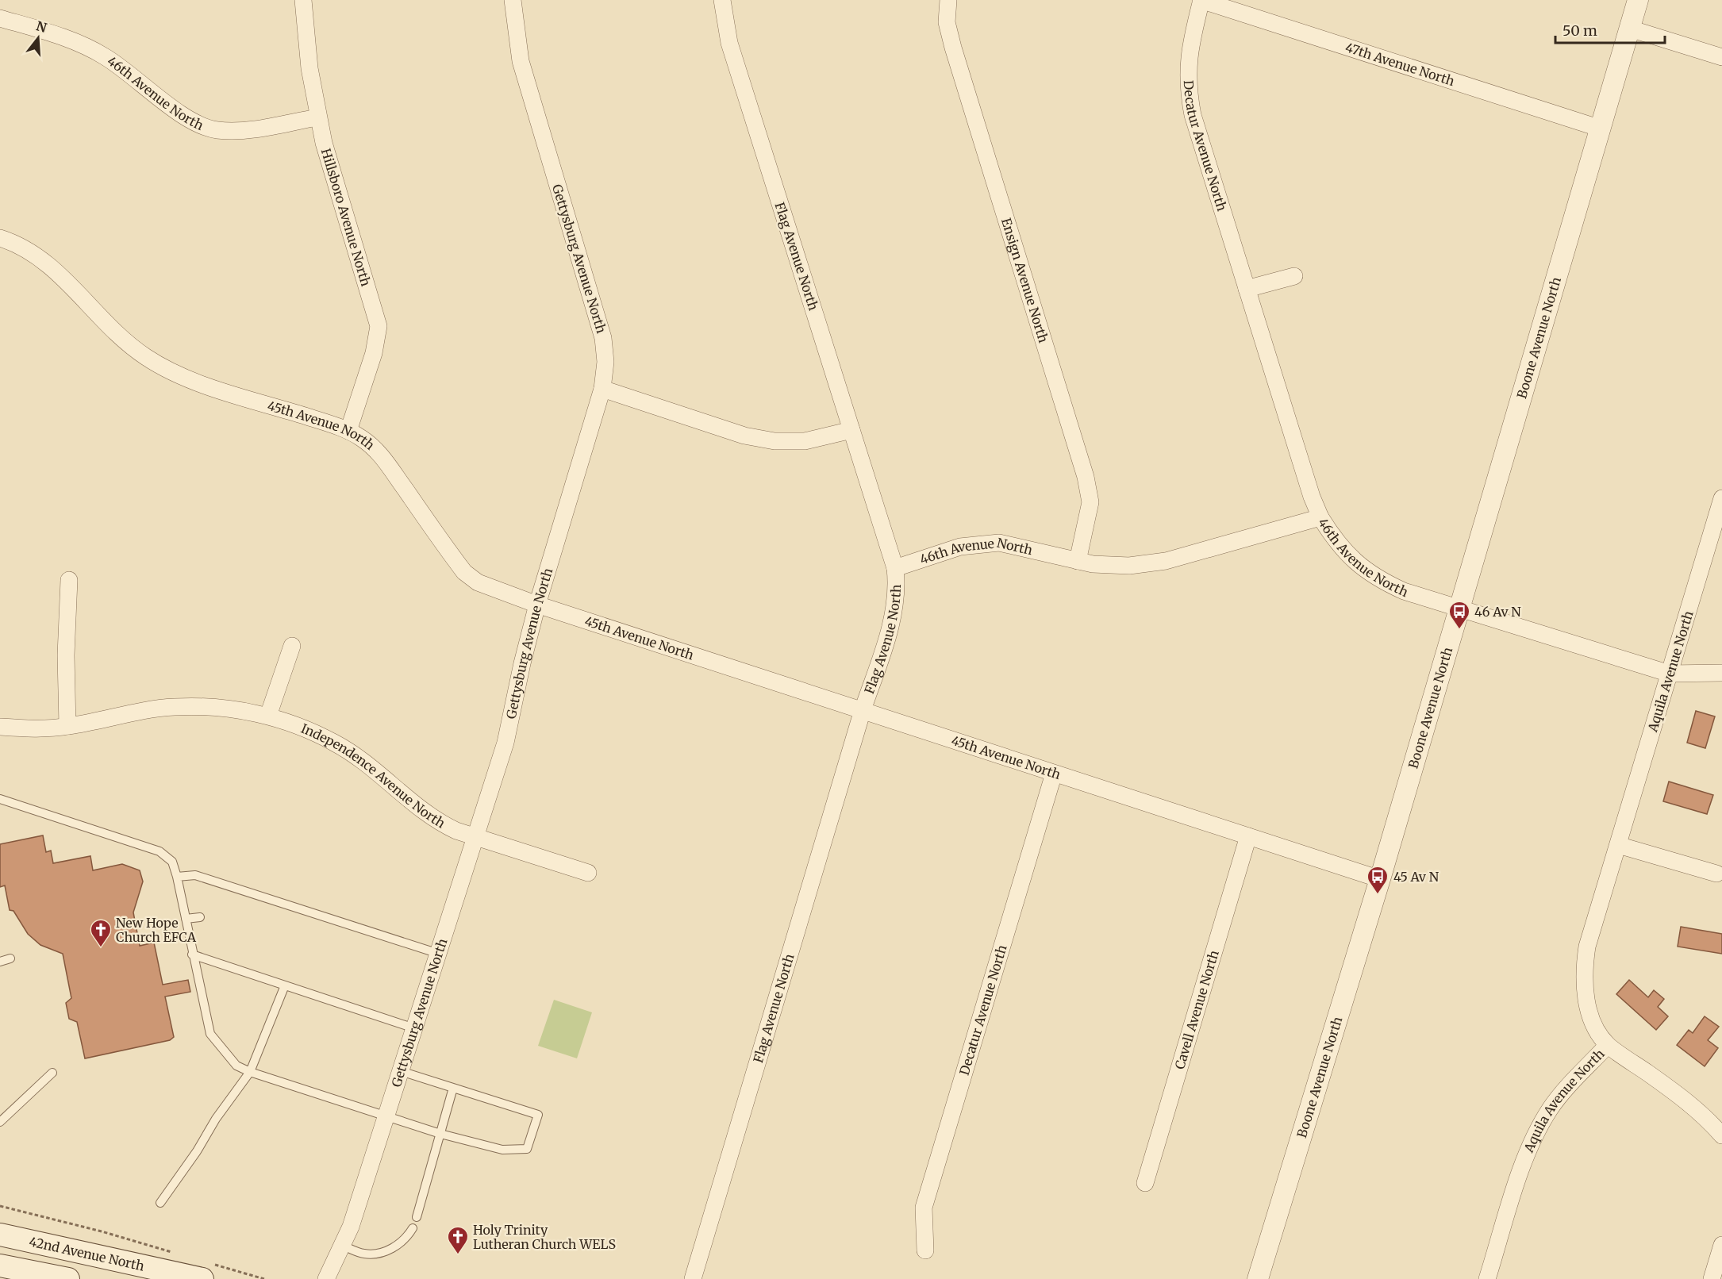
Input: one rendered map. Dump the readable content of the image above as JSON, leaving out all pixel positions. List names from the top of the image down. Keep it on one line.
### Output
{"streets":{"main road":["42nd Avenue North"],"street":["47th Avenue North","46th Avenue North","Decatur Avenue North","Hillsboro Avenue North","Flag Avenue North","Gettysburg Avenue North","Ensign Avenue North","Boone Avenue North","45th Avenue North","Aquila Avenue North","Independence Avenue North","Cavell Avenue North"]},"crossings":[["47th Avenue North","Decatur Avenue North"],["47th Avenue North","Boone Avenue North"],["46th Avenue North","Decatur Avenue North"],["46th Avenue North","Hillsboro Avenue North"],["46th Avenue North","Flag Avenue North"],["46th Avenue North","Ensign Avenue North"],["46th Avenue North","Boone Avenue North"],["46th Avenue North","Aquila Avenue North"],["Decatur Avenue North","45th Avenue North"],["Hillsboro Avenue North","45th Avenue North"],["Flag Avenue North","45th Avenue North"],["Gettysburg Avenue North","45th Avenue North"],["Gettysburg Avenue North","Independence Avenue North"],["Boone Avenue North","45th Avenue North"],["45th Avenue North","Cavell Avenue North"]],"places":{"bus stop":["46 Av N","45 Av N"],"church":["New Hope Church EFCA","Holy Trinity Lutheran Church WELS"]},"scale_bar":"50 m","north":"top"}
